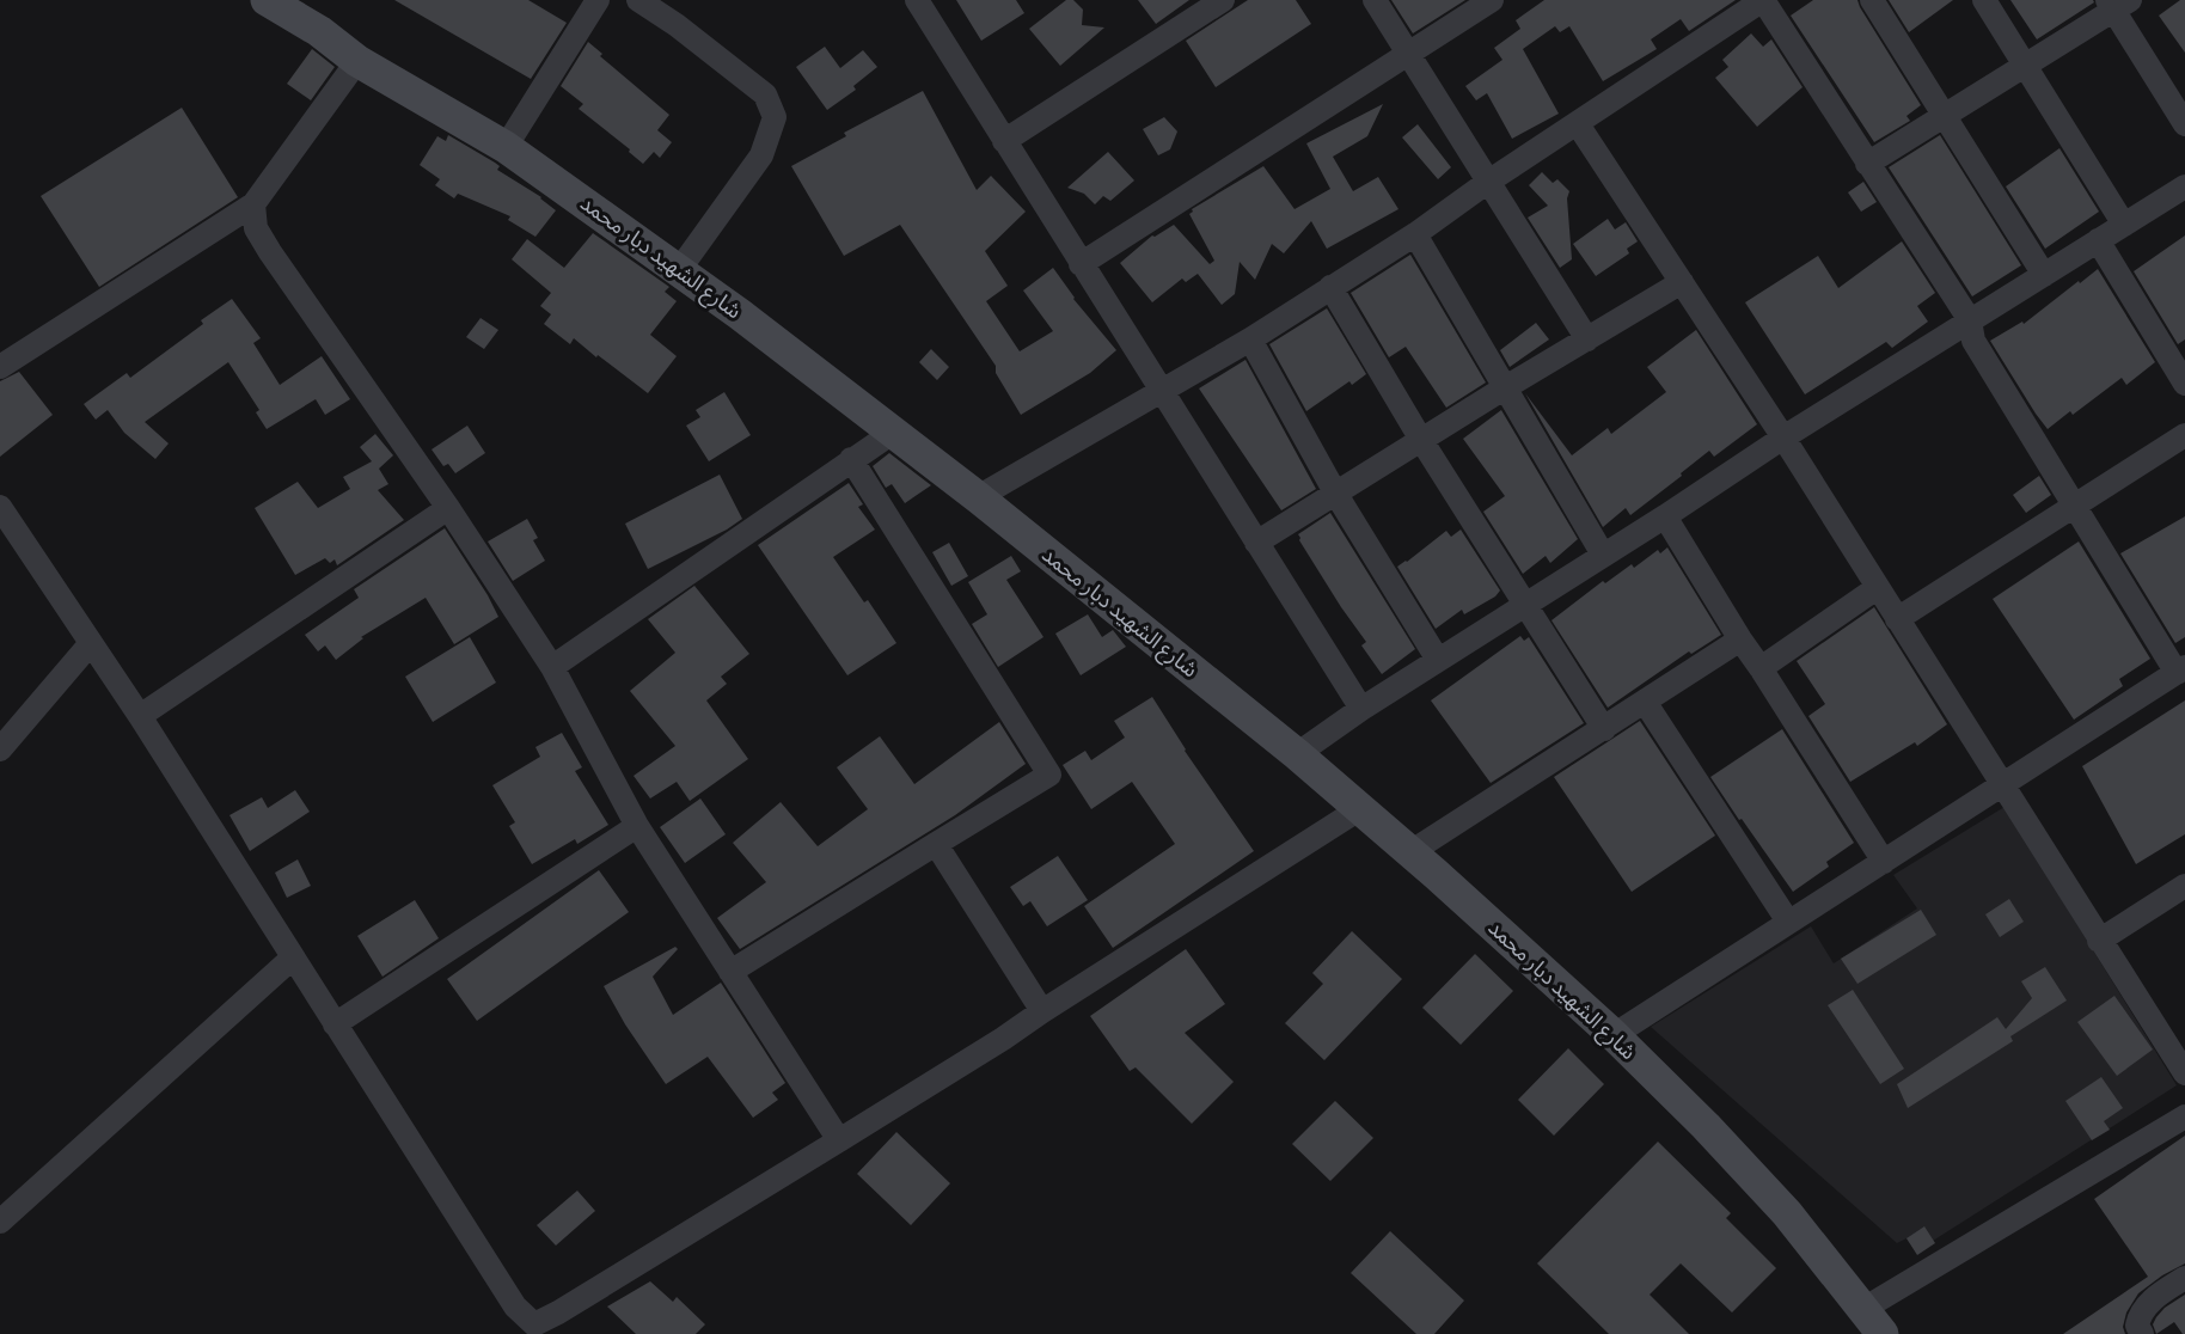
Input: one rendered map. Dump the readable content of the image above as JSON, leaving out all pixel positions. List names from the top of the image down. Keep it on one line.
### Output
{"streets":{"street":["شارع الشهيد دبار محمد"]}}
